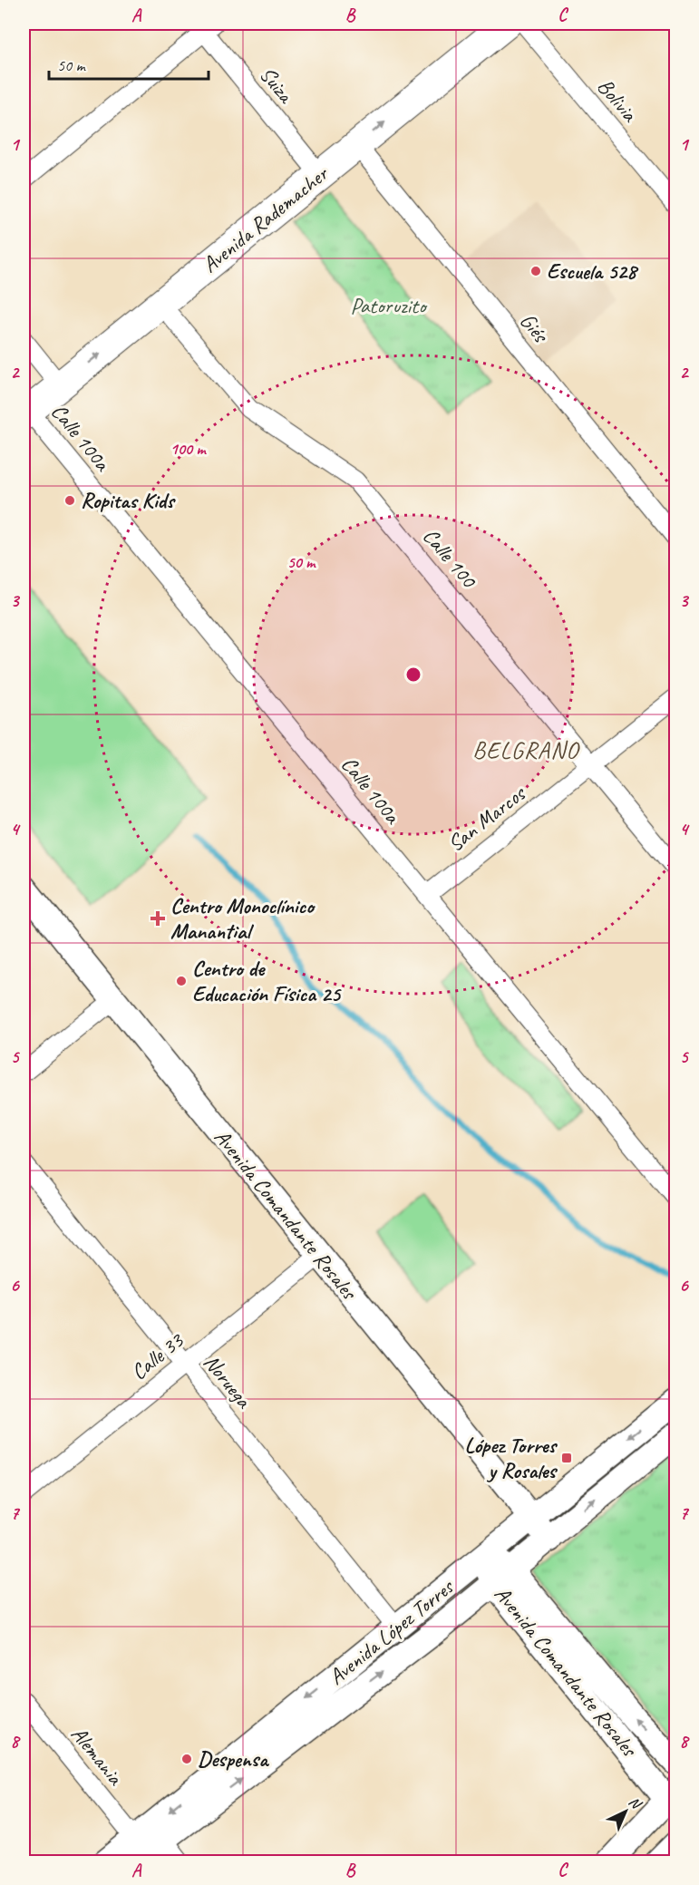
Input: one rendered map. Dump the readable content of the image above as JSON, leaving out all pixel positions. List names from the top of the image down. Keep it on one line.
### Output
{"streets":{"main road":["Avenida Rademacher","Avenida Comandante Rosales","Avenida López Torres"],"street":["Suiza","Bolivia","Giés","Calle 100a","Calle 100","San Marcos","Calle 33","Noruega","Alemania"]},"crossings":[["Suiza","Avenida Rademacher"],["Avenida Rademacher","Giés"],["Avenida Rademacher","Calle 100a"],["Avenida Rademacher","Calle 100"],["Calle 100a","San Marcos"],["Calle 100","San Marcos"],["Avenida Comandante Rosales","Calle 33"],["Avenida Comandante Rosales","Avenida López Torres"],["Calle 33","Noruega"],["Noruega","Avenida López Torres"],["Avenida López Torres","Alemania"]],"one_way":["Avenida Rademacher"],"districts":["BELGRANO"],"parks":["Patoruzito"],"places":{"other":["Escuela 528","Ropitas Kids","Centro de Educación Física 25","Despensa"],"health":["Centro Monoclínico Manantial"],"transit":["López Torres y Rosales"]},"scale_bar":"50 m","north":"top right","grid":{"columns":["A","B","C"],"rows":["1","2","3","4","5","6","7","8"]},"rings":["100 m","50 m"]}
